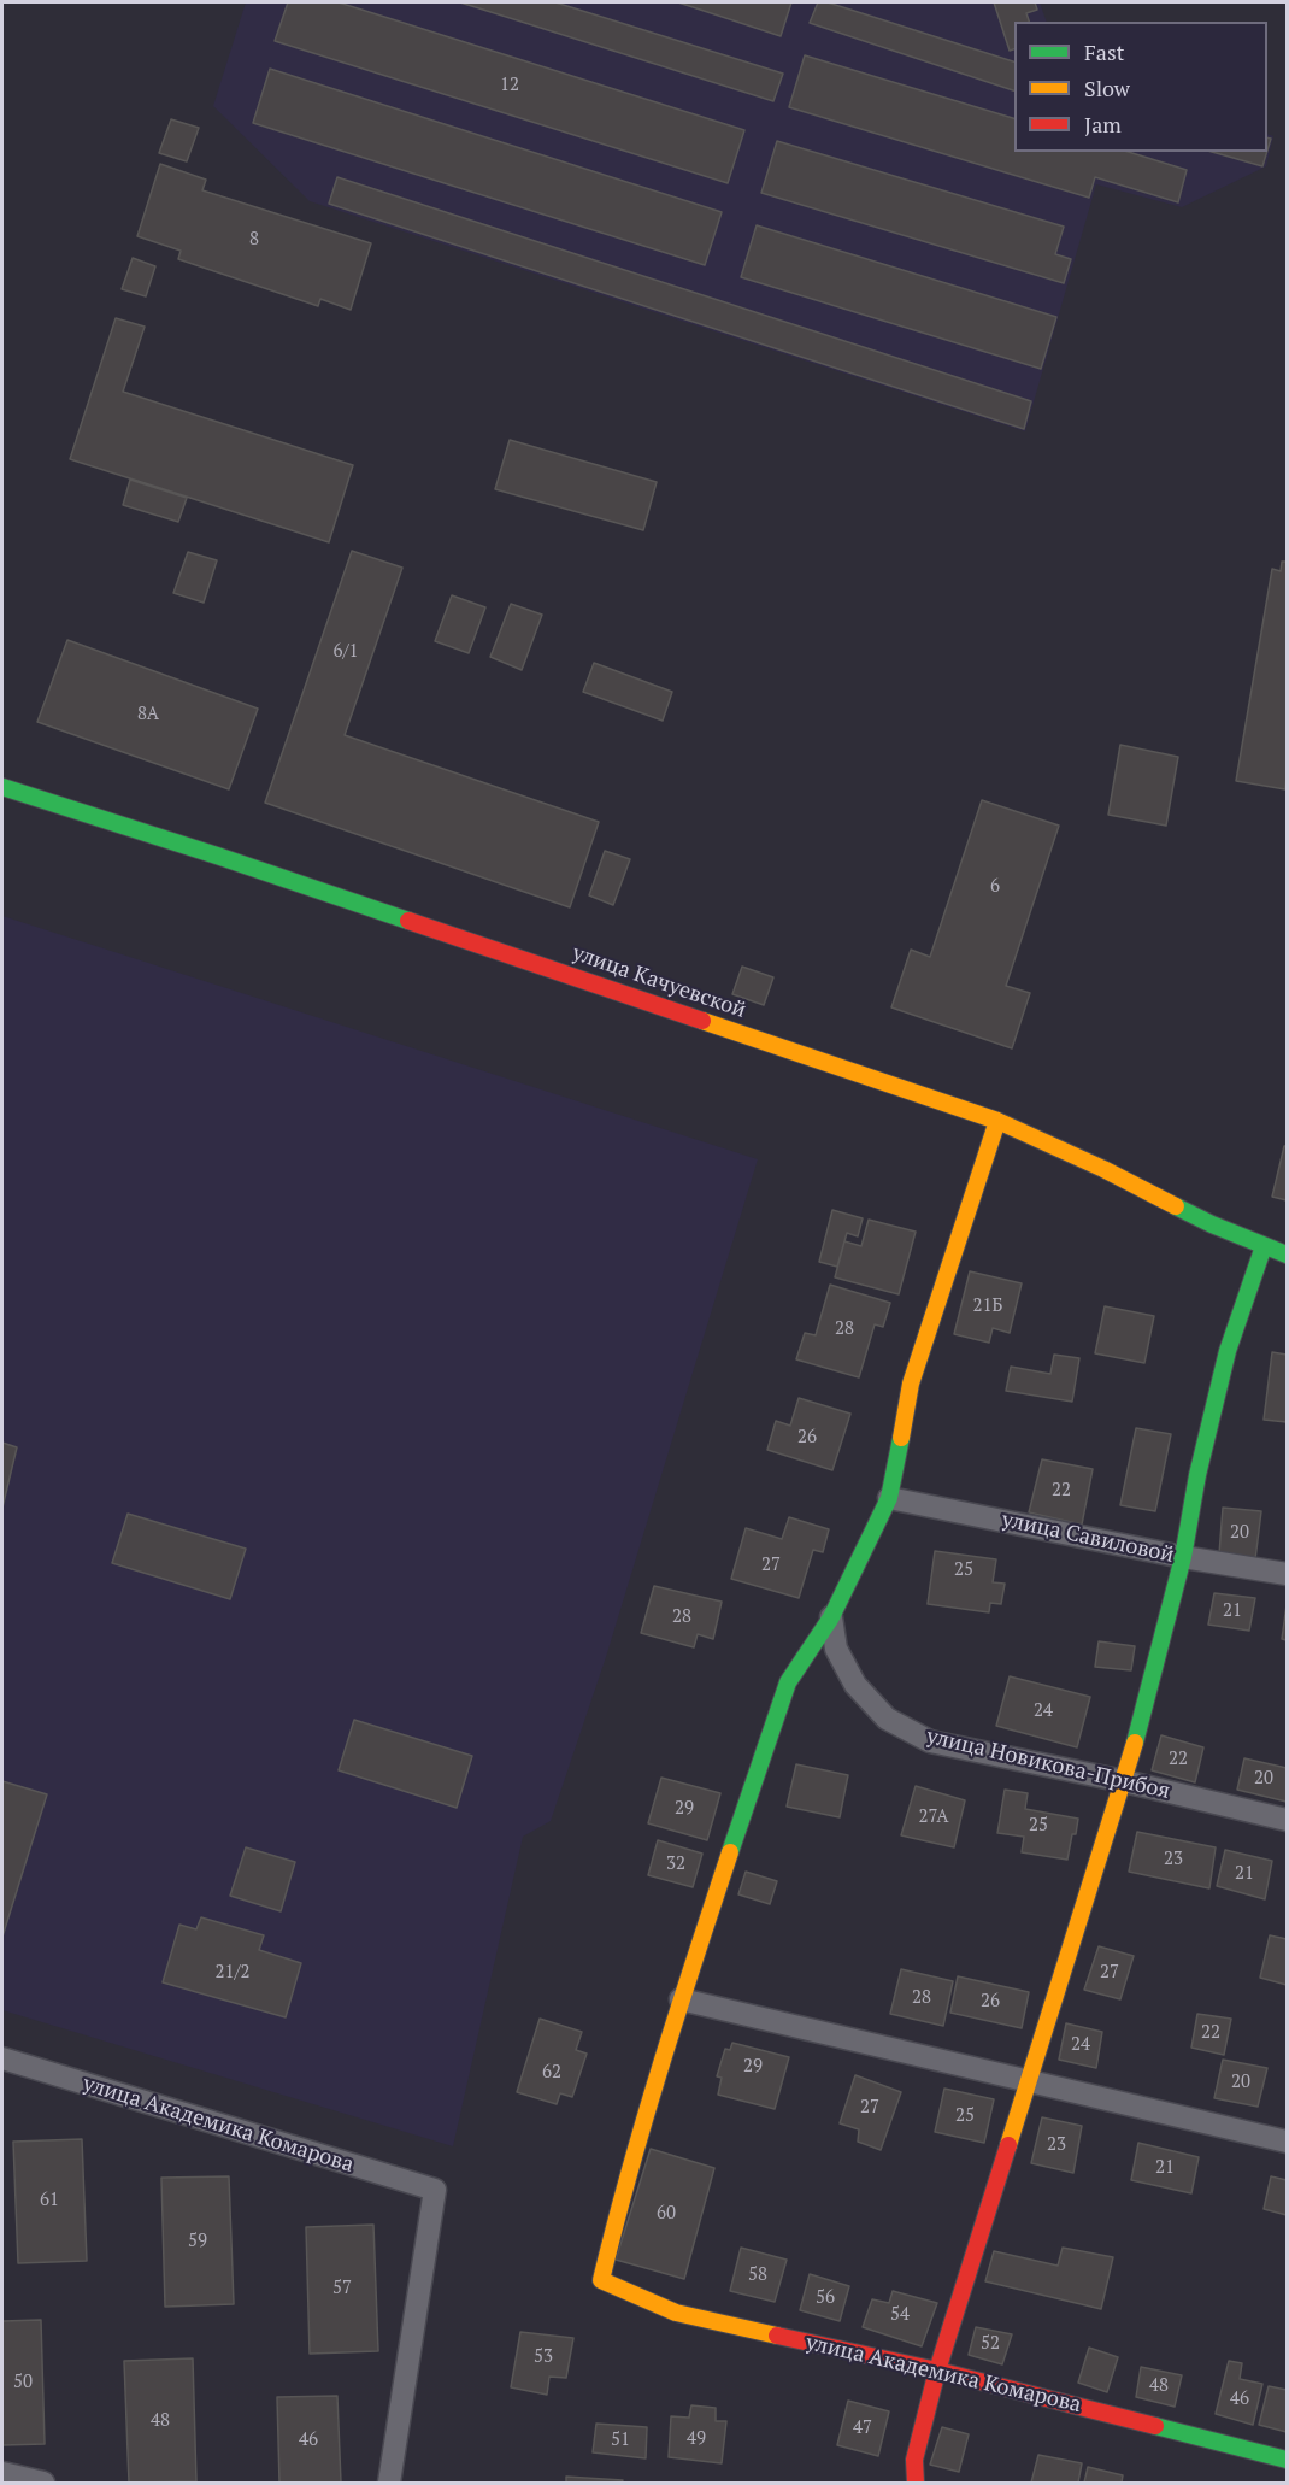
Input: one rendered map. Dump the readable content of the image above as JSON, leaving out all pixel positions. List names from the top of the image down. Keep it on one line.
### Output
{"streets":{"street":["улица Качуевской","улица Савиловой","улица Новикова-Прибоя","улица Академика Комарова"]},"house_numbers":["12","8","6/1","8А","6","21Б","28","26","22","20","27","25","21","28","24","22","20","29","27А","25","23","32","21","21/2","27","28","26","22","24","29","62","20","27","25","23","21","61","60","59","58","57","56","54","52","53","50","48","46","48","47","49","46","51"],"legend":["Fast","Slow","Jam"]}
